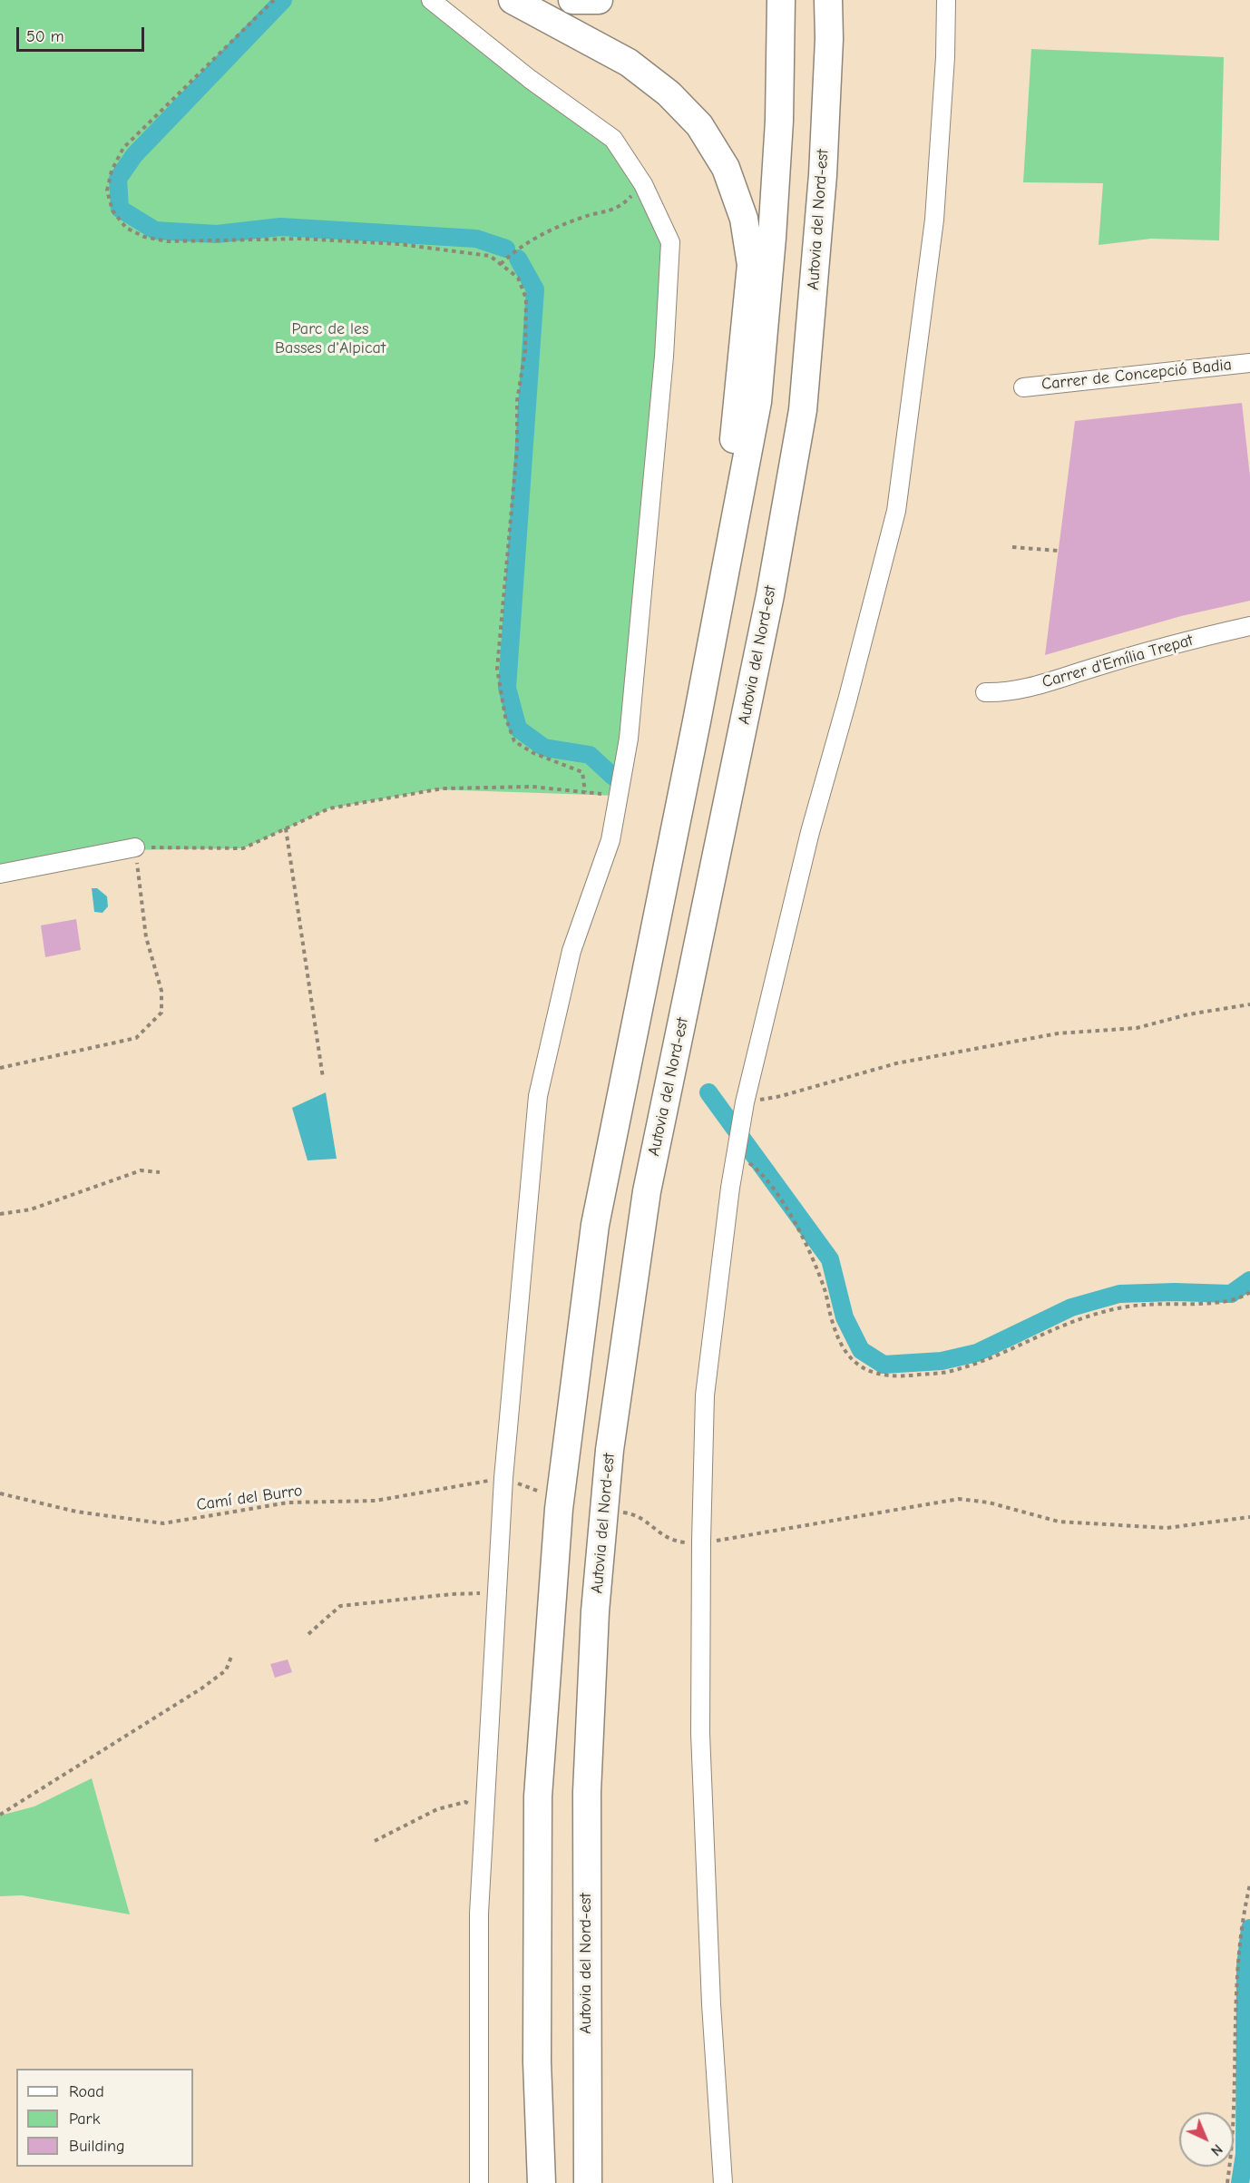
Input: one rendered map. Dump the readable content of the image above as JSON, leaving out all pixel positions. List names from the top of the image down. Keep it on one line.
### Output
{"streets":{"highway":["Autovia del Nord-est"],"street":["Carrer de Concepció Badia","Carrer d'Emília Trepat"],"path":["Camí del Burro"]},"parks":["Parc de les Basses d'Alpicat"],"legend":["Road","Park","Building"],"scale_bar":"50 m","north":"bottom right"}
